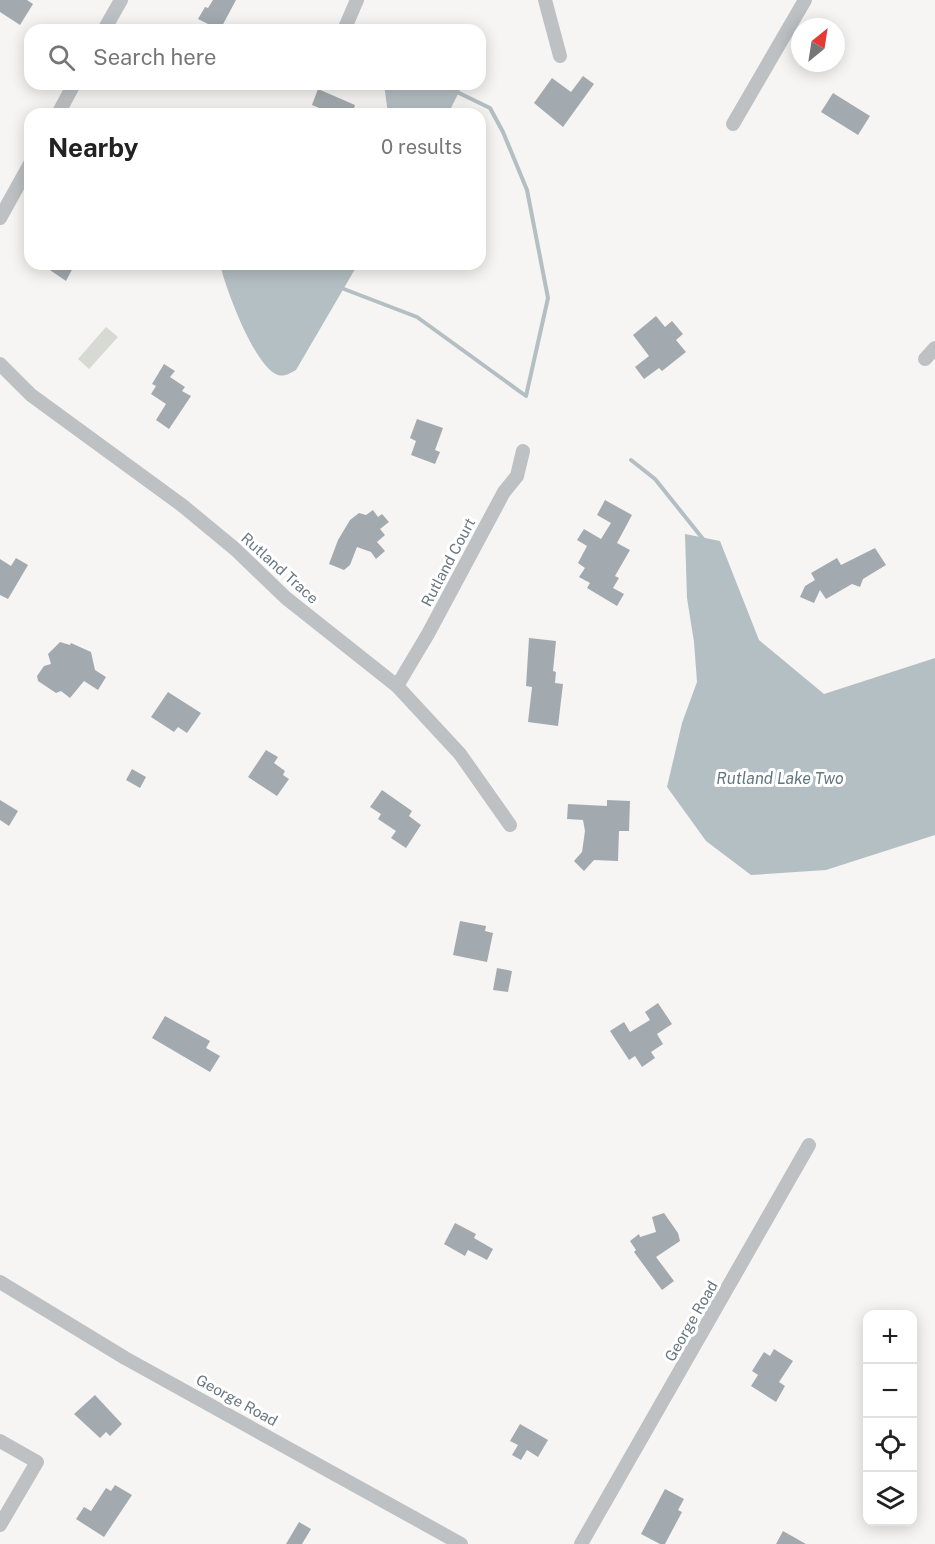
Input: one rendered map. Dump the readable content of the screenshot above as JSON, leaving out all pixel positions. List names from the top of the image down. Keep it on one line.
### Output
{"streets":{"street":["Rutland Court","Rutland Trace","George Road"]},"crossings":[["Rutland Court","Rutland Trace"]],"water":["Rutland Lake Two"],"north":"top right","page":{"search":"Search here","heading":["Nearby","0 results"],"map_buttons":["+","−"]}}
